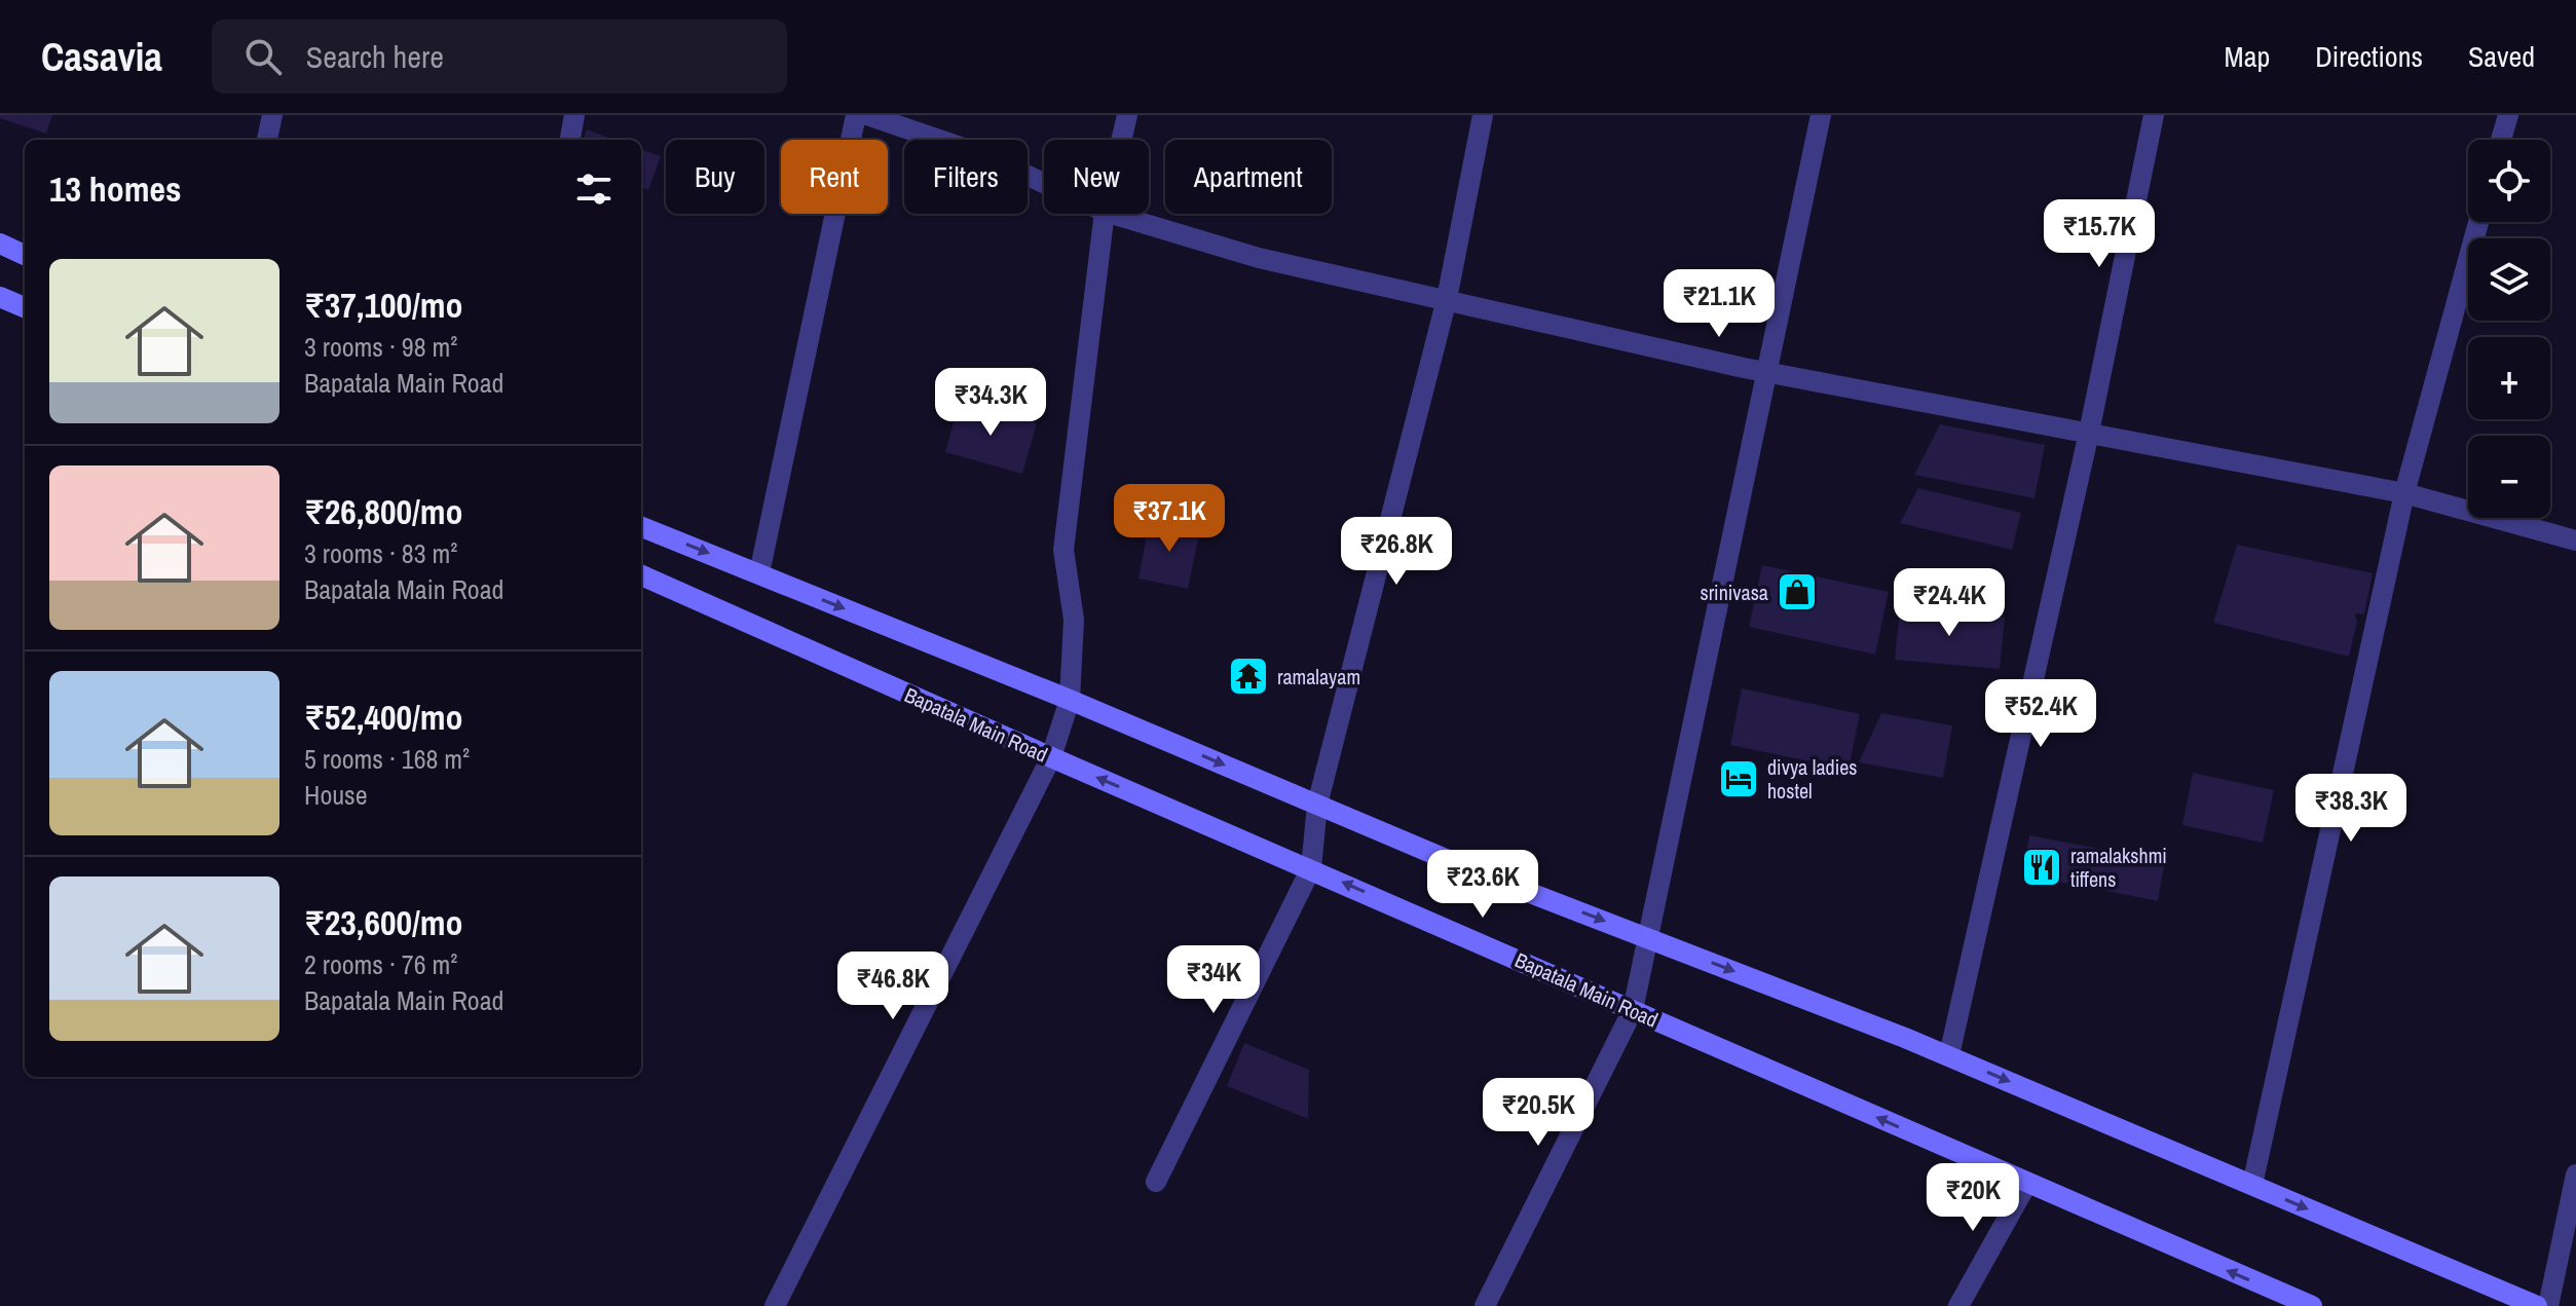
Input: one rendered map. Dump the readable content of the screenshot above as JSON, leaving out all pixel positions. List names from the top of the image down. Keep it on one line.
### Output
{"streets":{"main road":["Bapatala Main Road"]},"places":{"shop":["srinivasa"],"temple":["ramalayam"],"hotel":["divya ladies hostel"],"restaurant":["ramalakshmi tiffens"]},"page":{"header":"Casavia","search":"Search here","nav":["Map","Directions","Saved"],"map_buttons":["+","−"],"chip":["Buy","Rent","Filters","New","Apartment"],"heading":"13 homes","price":["₹15.7K","₹21.1K","₹34.3K","₹37.1K","₹26.8K","₹24.4K","₹52.4K","₹38.3K","₹23.6K","₹34K","₹46.8K","₹20.5K","₹20K"],"list":[{"name":"₹37,100/mo","note":"3 rooms · 98 m² · Bapatala Main Road"},{"name":"₹26,800/mo","note":"3 rooms · 83 m² · Bapatala Main Road"},{"name":"₹52,400/mo","note":"5 rooms · 168 m² · House"},{"name":"₹23,600/mo","note":"2 rooms · 76 m² · Bapatala Main Road"}]}}
